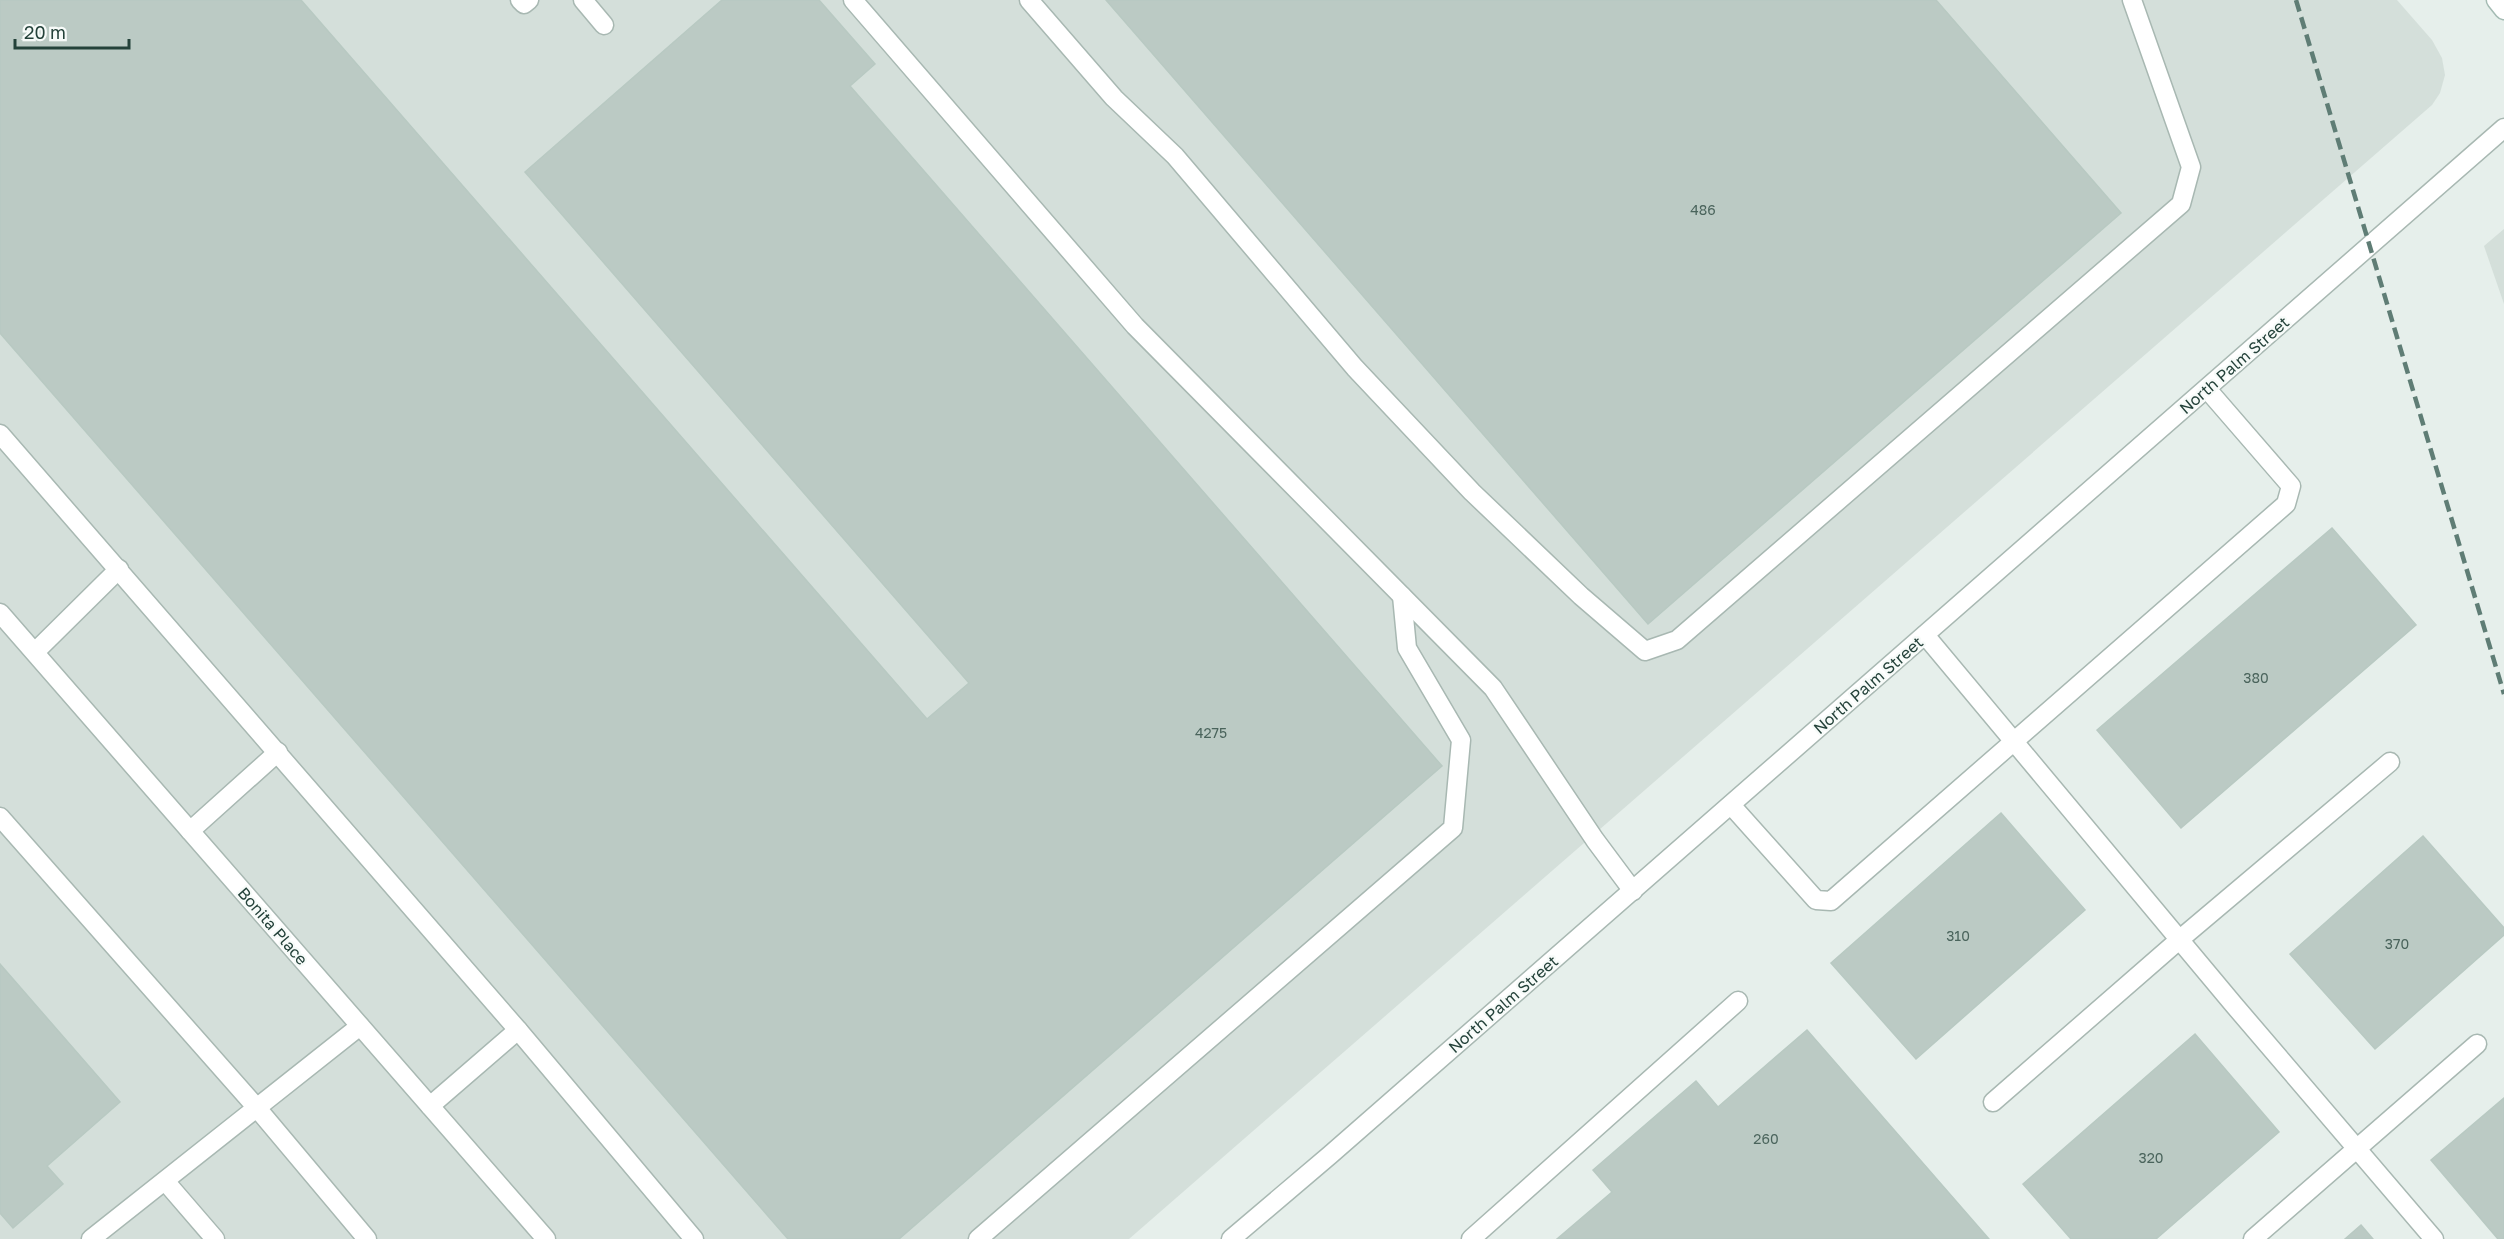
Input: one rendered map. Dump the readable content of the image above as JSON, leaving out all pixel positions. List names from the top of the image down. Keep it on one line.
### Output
{"streets":{"street":["North Palm Street","Bonita Place"]},"house_numbers":["486","380","4275","310","370","260","320"],"scale_bar":"20 m"}
